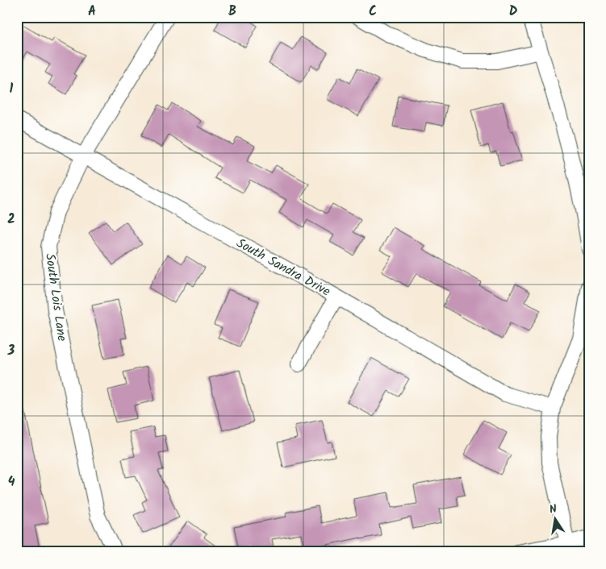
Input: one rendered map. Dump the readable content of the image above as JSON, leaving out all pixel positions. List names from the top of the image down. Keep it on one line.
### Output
{"streets":{"street":["South Sandra Drive","South Lois Lane"]},"crossings":[["South Sandra Drive","South Lois Lane"]],"north":"top","grid":{"columns":["A","B","C","D"],"rows":["1","2","3","4"]}}
